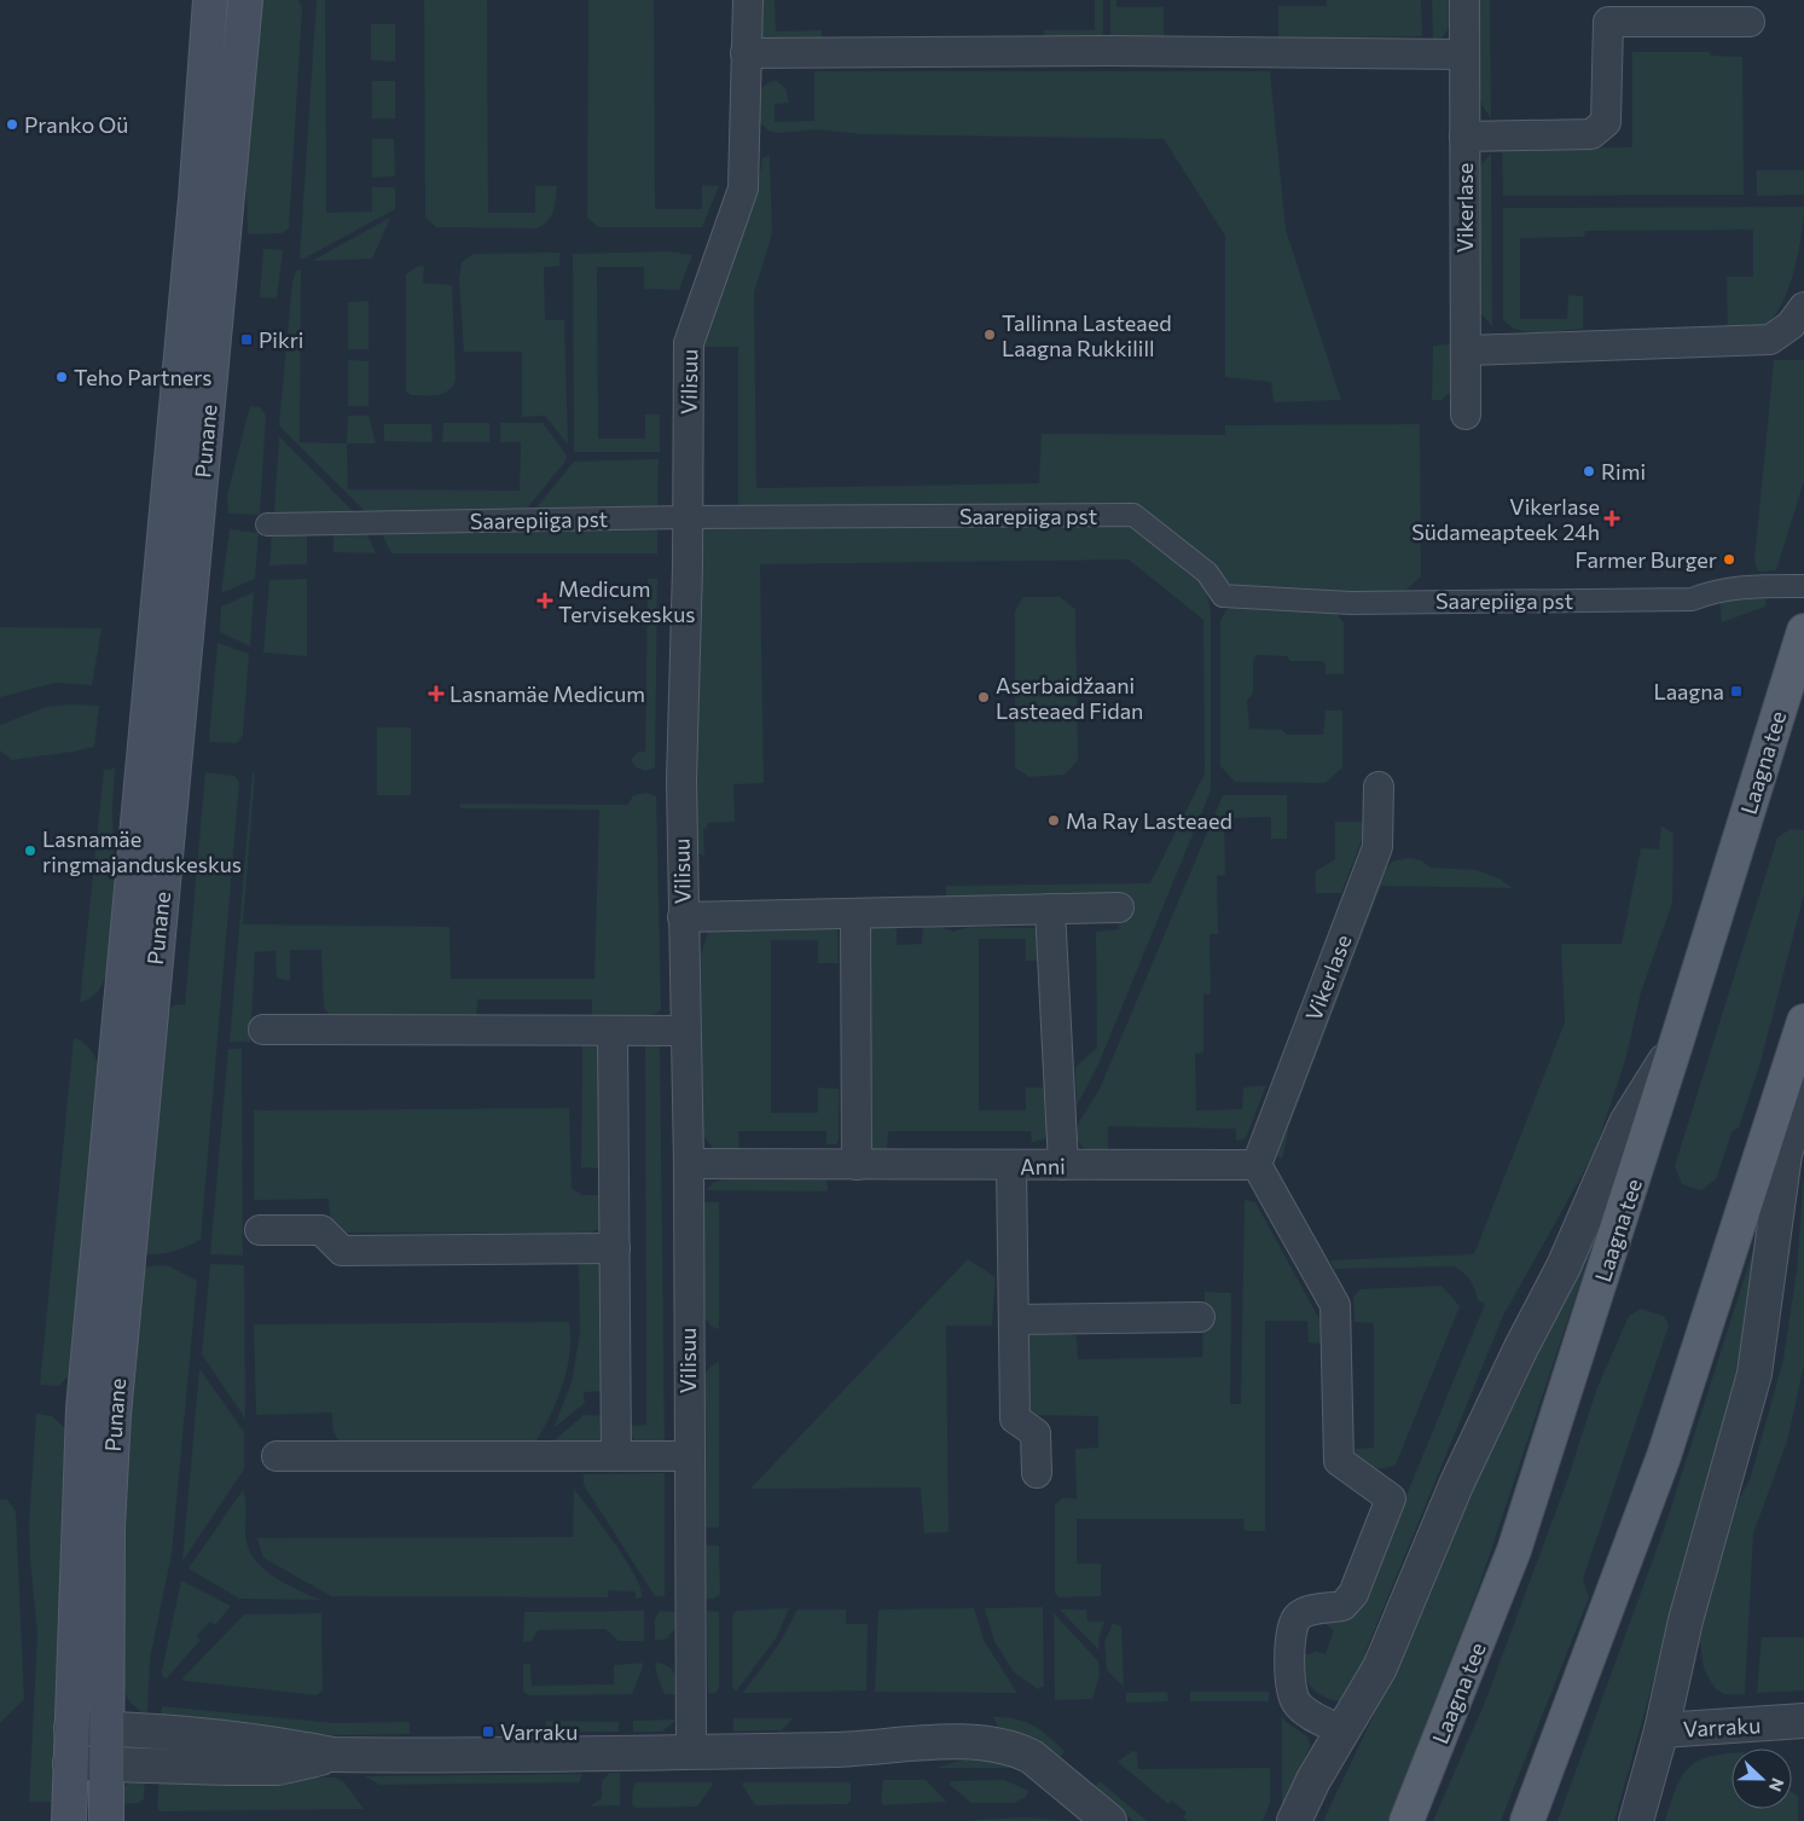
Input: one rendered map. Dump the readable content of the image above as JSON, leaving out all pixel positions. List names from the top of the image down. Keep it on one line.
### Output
{"streets":{"main road":["Punane","Laagna tee"],"street":["Vikerlase","Vilisuu","Saarepiiga pst","Anni","Varraku"]},"crossings":[["Vikerlase","Anni"],["Vilisuu","Saarepiiga pst"],["Vilisuu","Anni"]],"places":{"other":["Pranko Oü","Tallinna Lasteaed Laagna Rukkilill","Teho Partners","Rimi","Farmer Burger","Aserbaidžaani Lasteaed Fidan","Ma Ray Lasteaed","Lasnamäe ringmajanduskeskus"],"transit":["Pikri","Laagna","Varraku"],"health":["Vikerlase Südameapteek 24h","Medicum Tervisekeskus","Lasnamäe Medicum"]},"north":"right"}
